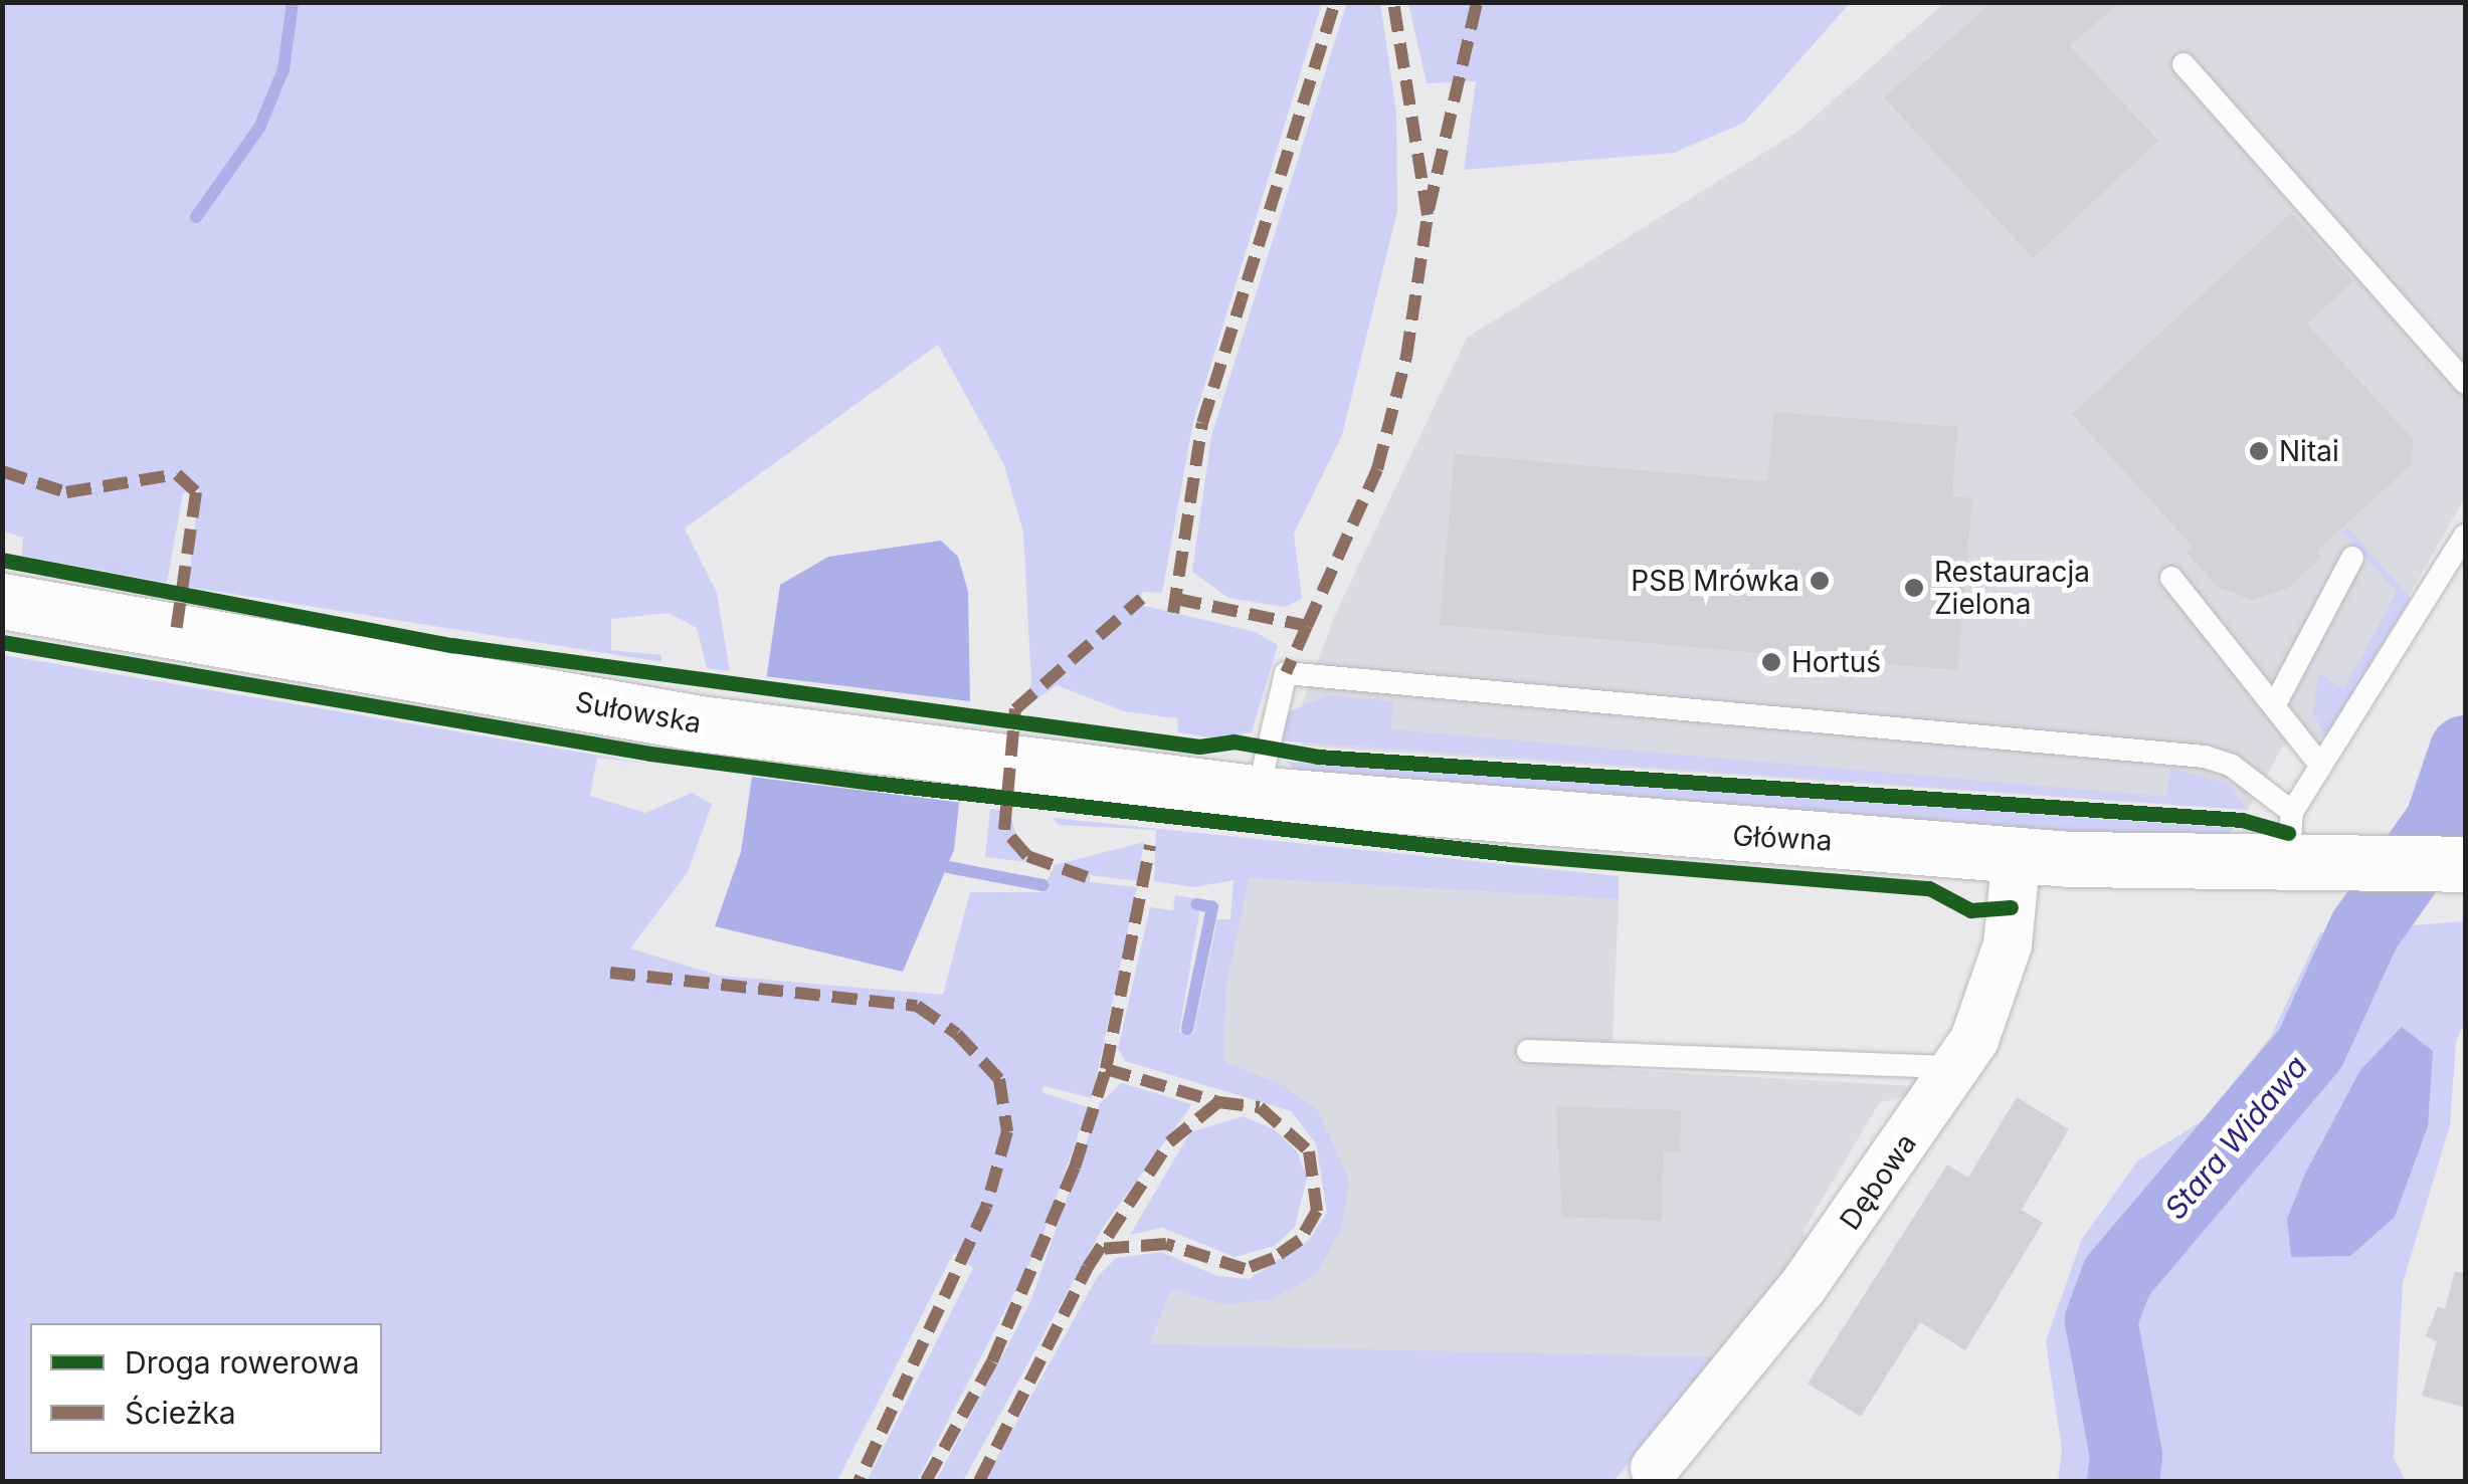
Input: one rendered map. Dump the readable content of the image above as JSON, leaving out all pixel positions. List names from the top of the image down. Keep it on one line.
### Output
{"streets":{"main road":["Sułowska","Główna"],"street":["Dębowa"]},"crossings":[["Sułowska","Główna"],["Główna","Dębowa"]],"water":["Stara Widawa"],"places":["Nitai","PSB Mrówka","Restauracja Zielona","Hortuś"],"legend":["Droga rowerowa","Ścieżka"]}
